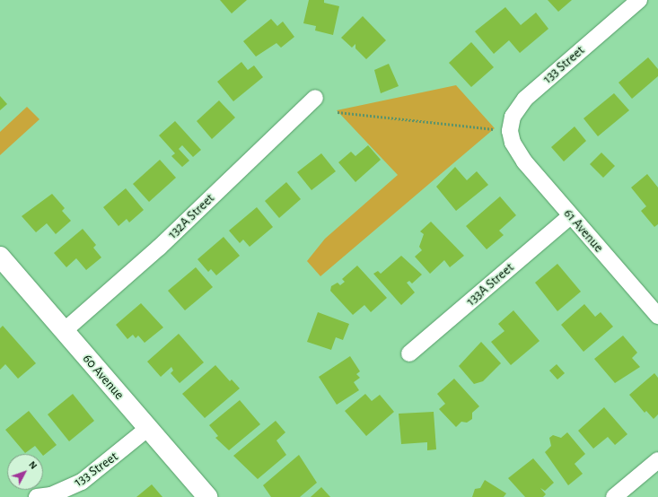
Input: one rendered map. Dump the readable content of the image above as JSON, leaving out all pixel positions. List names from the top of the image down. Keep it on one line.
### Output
{"streets":{"street":["133 Street","132A Street","61 Avenue","133A Street","60 Avenue"]},"crossings":[["133 Street","61 Avenue"],["133 Street","60 Avenue"],["132A Street","60 Avenue"],["61 Avenue","133A Street"]],"north":"top right"}
